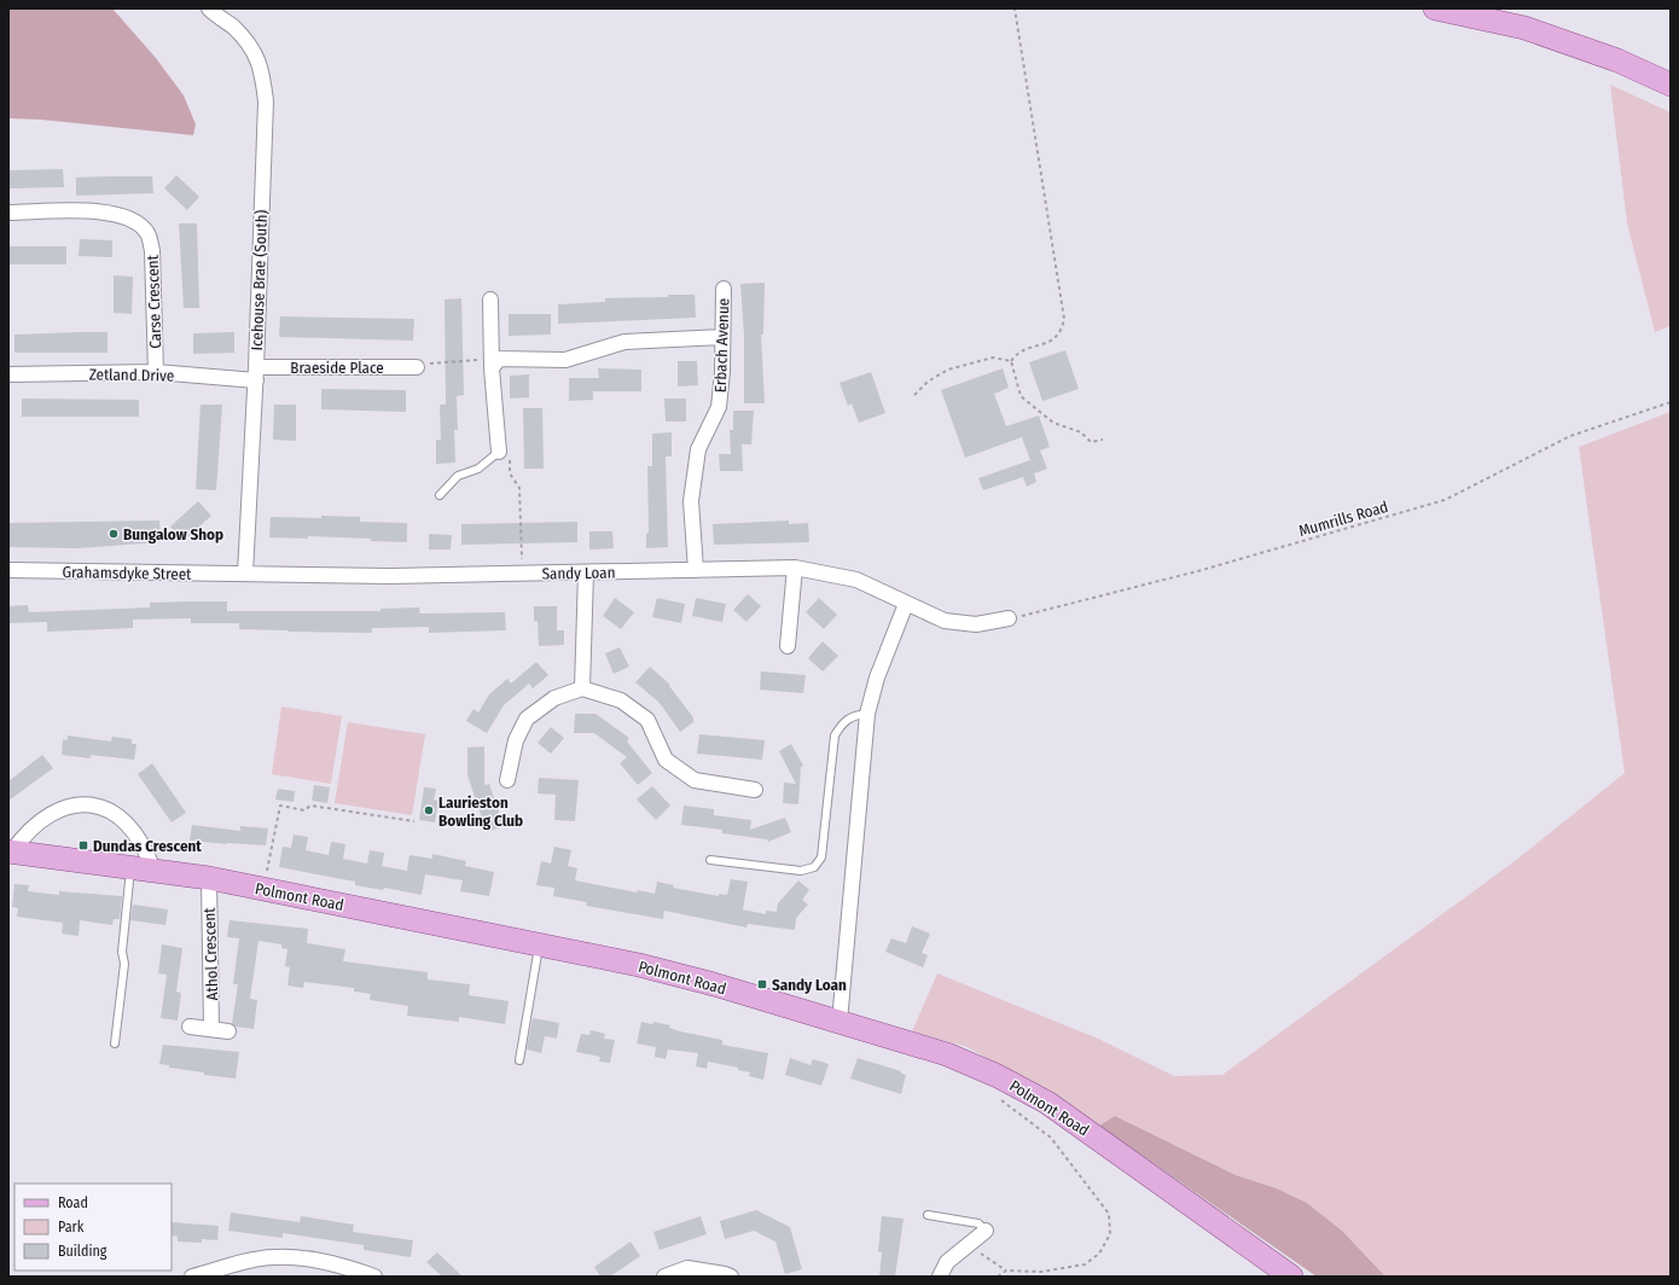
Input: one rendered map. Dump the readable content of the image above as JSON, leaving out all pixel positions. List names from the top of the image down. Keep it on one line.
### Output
{"streets":{"main road":["Polmont Road"],"street":["Icehouse Brae (South)","Carse Crescent","Erbach Avenue","Braeside Place","Zetland Drive","Grahamsdyke Street","Sandy Loan","Athol Crescent"],"path":["Mumrills Road"]},"crossings":[["Icehouse Brae (South)","Braeside Place"],["Icehouse Brae (South)","Zetland Drive"],["Icehouse Brae (South)","Grahamsdyke Street"],["Icehouse Brae (South)","Sandy Loan"],["Carse Crescent","Zetland Drive"],["Erbach Avenue","Sandy Loan"],["Braeside Place","Zetland Drive"],["Mumrills Road","Sandy Loan"],["Grahamsdyke Street","Sandy Loan"],["Polmont Road","Athol Crescent"]],"places":{"other":["Bungalow Shop","Laurieston Bowling Club"],"transit":["Dundas Crescent","Sandy Loan"]},"legend":["Road","Park","Building"]}
